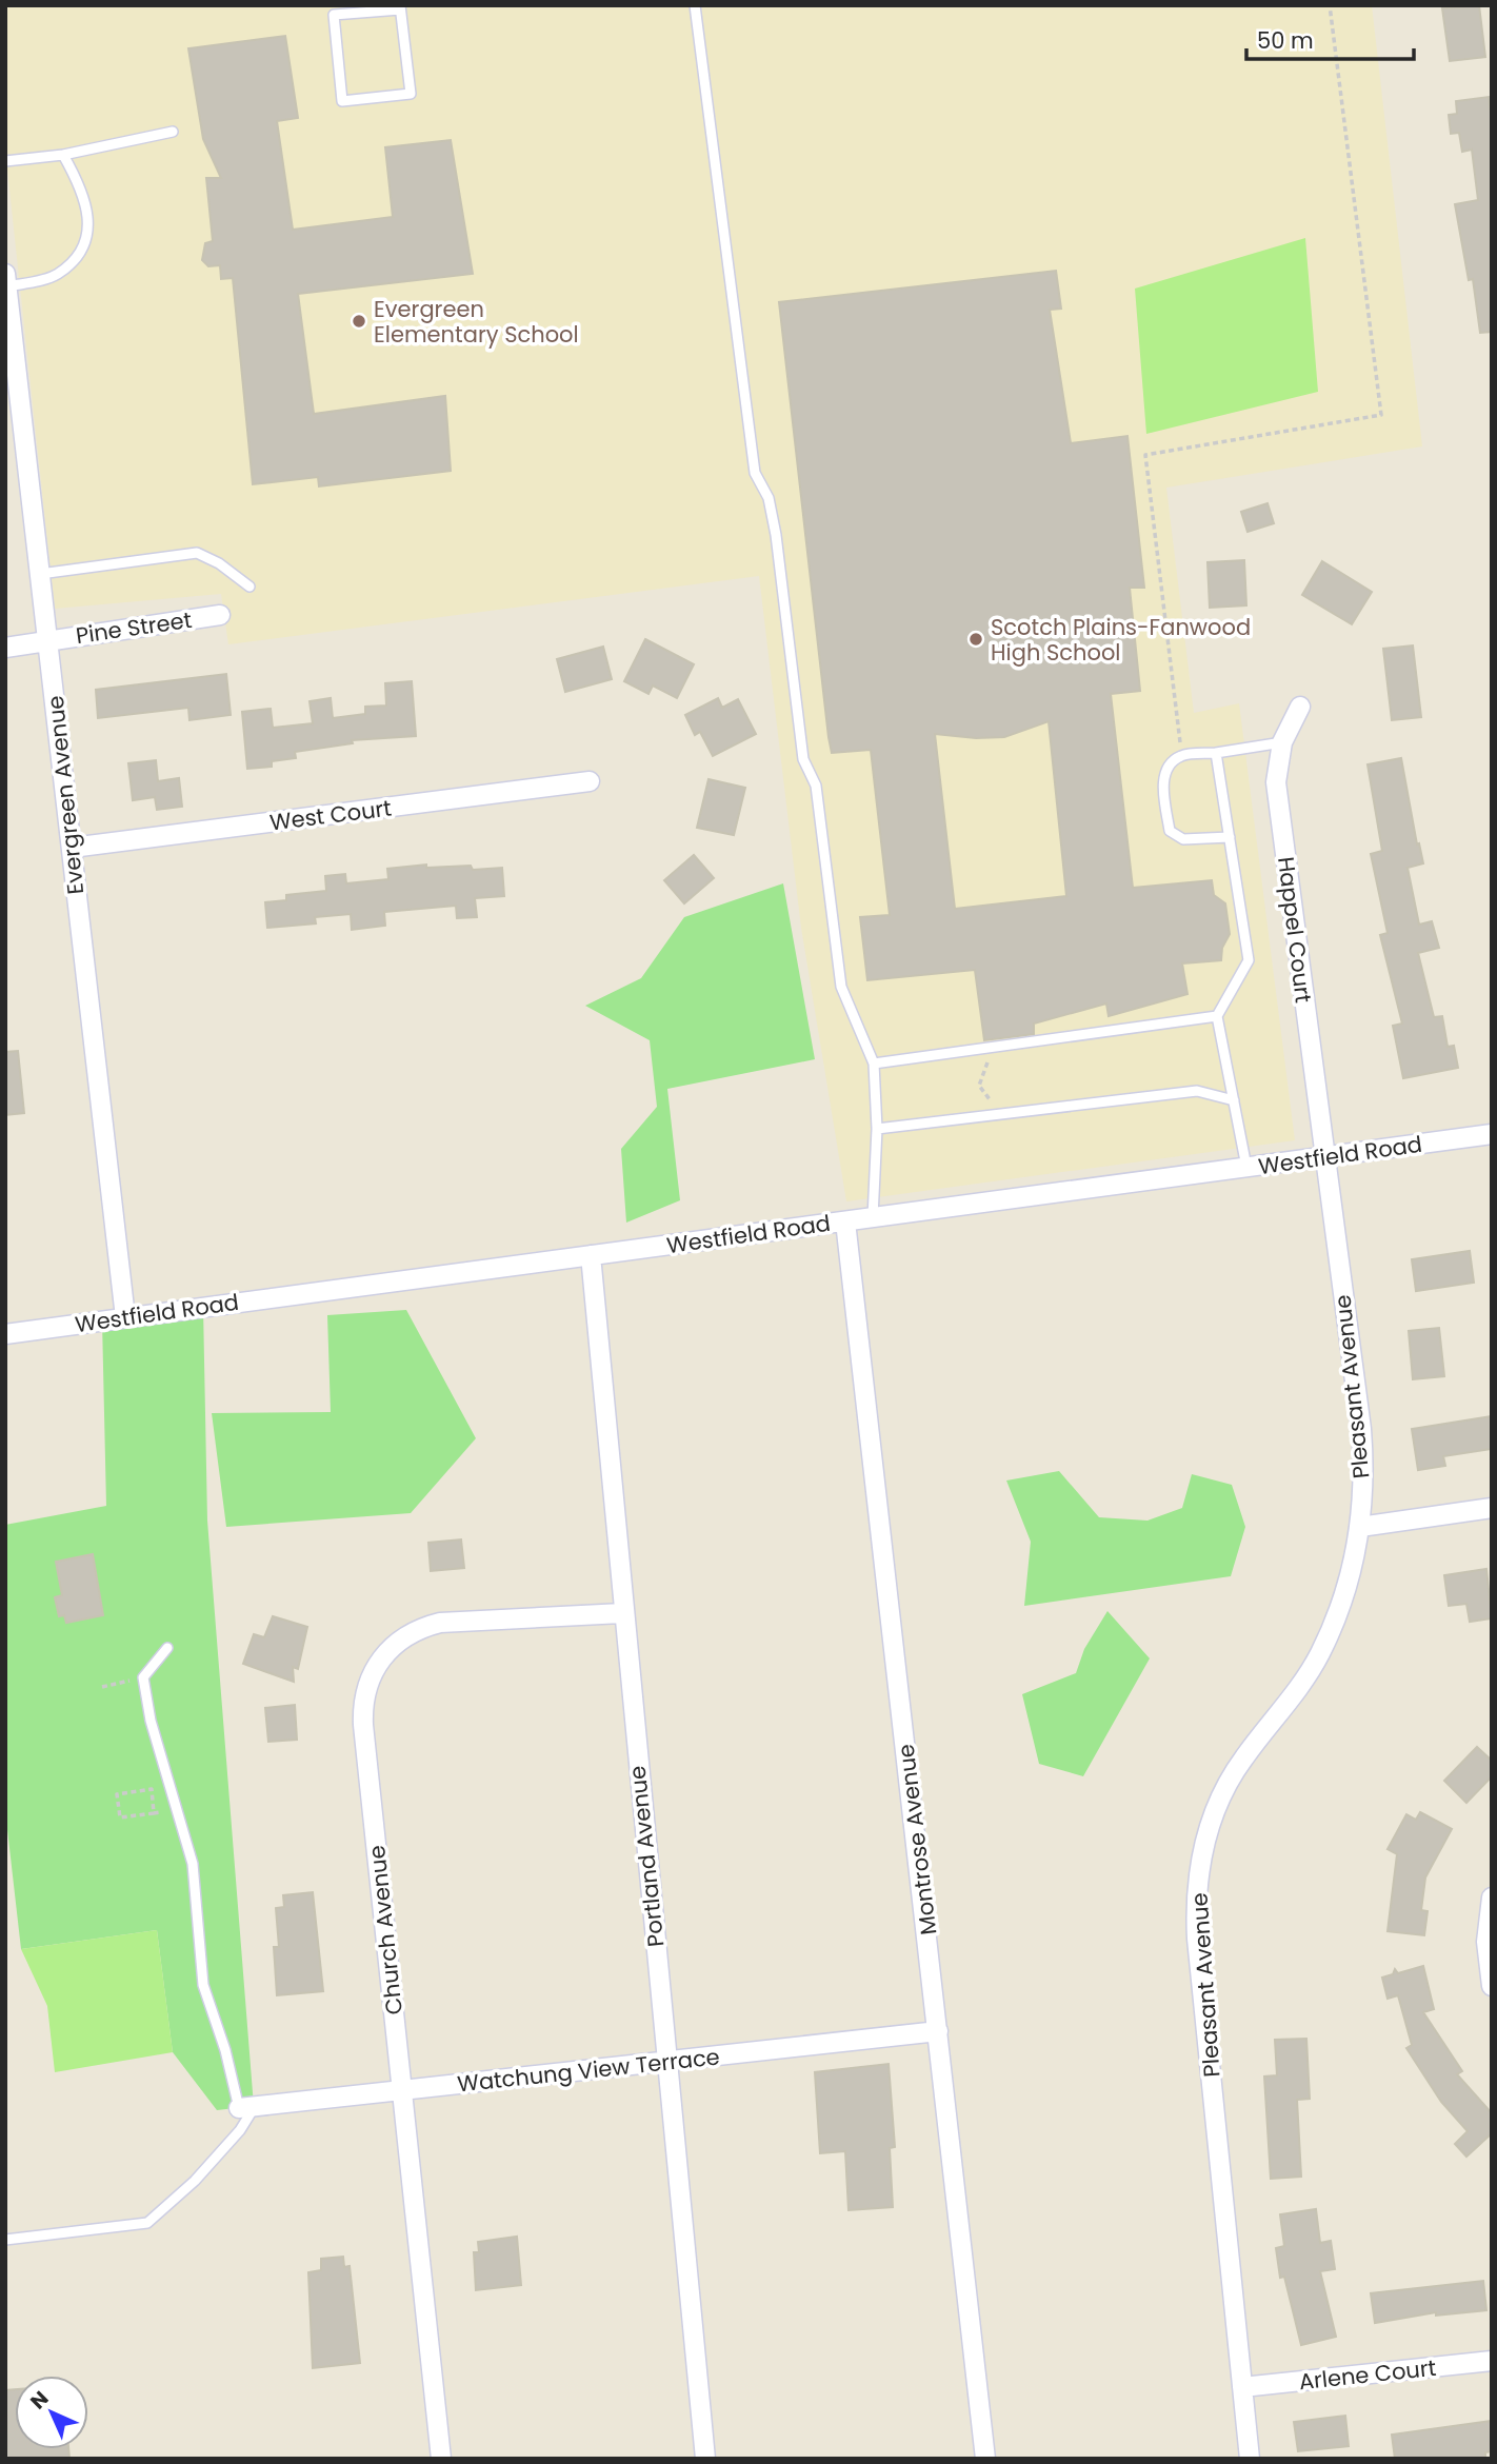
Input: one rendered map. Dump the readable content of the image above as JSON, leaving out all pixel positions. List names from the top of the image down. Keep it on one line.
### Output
{"streets":{"street":["Pine Street","Evergreen Avenue","West Court","Happel Court","Westfield Road","Pleasant Avenue","Montrose Avenue","Portland Avenue","Church Avenue","Watchung View Terrace","Arlene Court"]},"crossings":[["Pine Street","Evergreen Avenue"],["Evergreen Avenue","West Court"],["Evergreen Avenue","Westfield Road"],["Happel Court","Westfield Road"],["Happel Court","Pleasant Avenue"],["Westfield Road","Pleasant Avenue"],["Westfield Road","Montrose Avenue"],["Westfield Road","Portland Avenue"],["Pleasant Avenue","Arlene Court"],["Montrose Avenue","Watchung View Terrace"],["Portland Avenue","Church Avenue"],["Portland Avenue","Watchung View Terrace"],["Church Avenue","Watchung View Terrace"]],"places":["Evergreen Elementary School","Scotch Plains-Fanwood High School"],"scale_bar":"50 m","north":"top left"}
